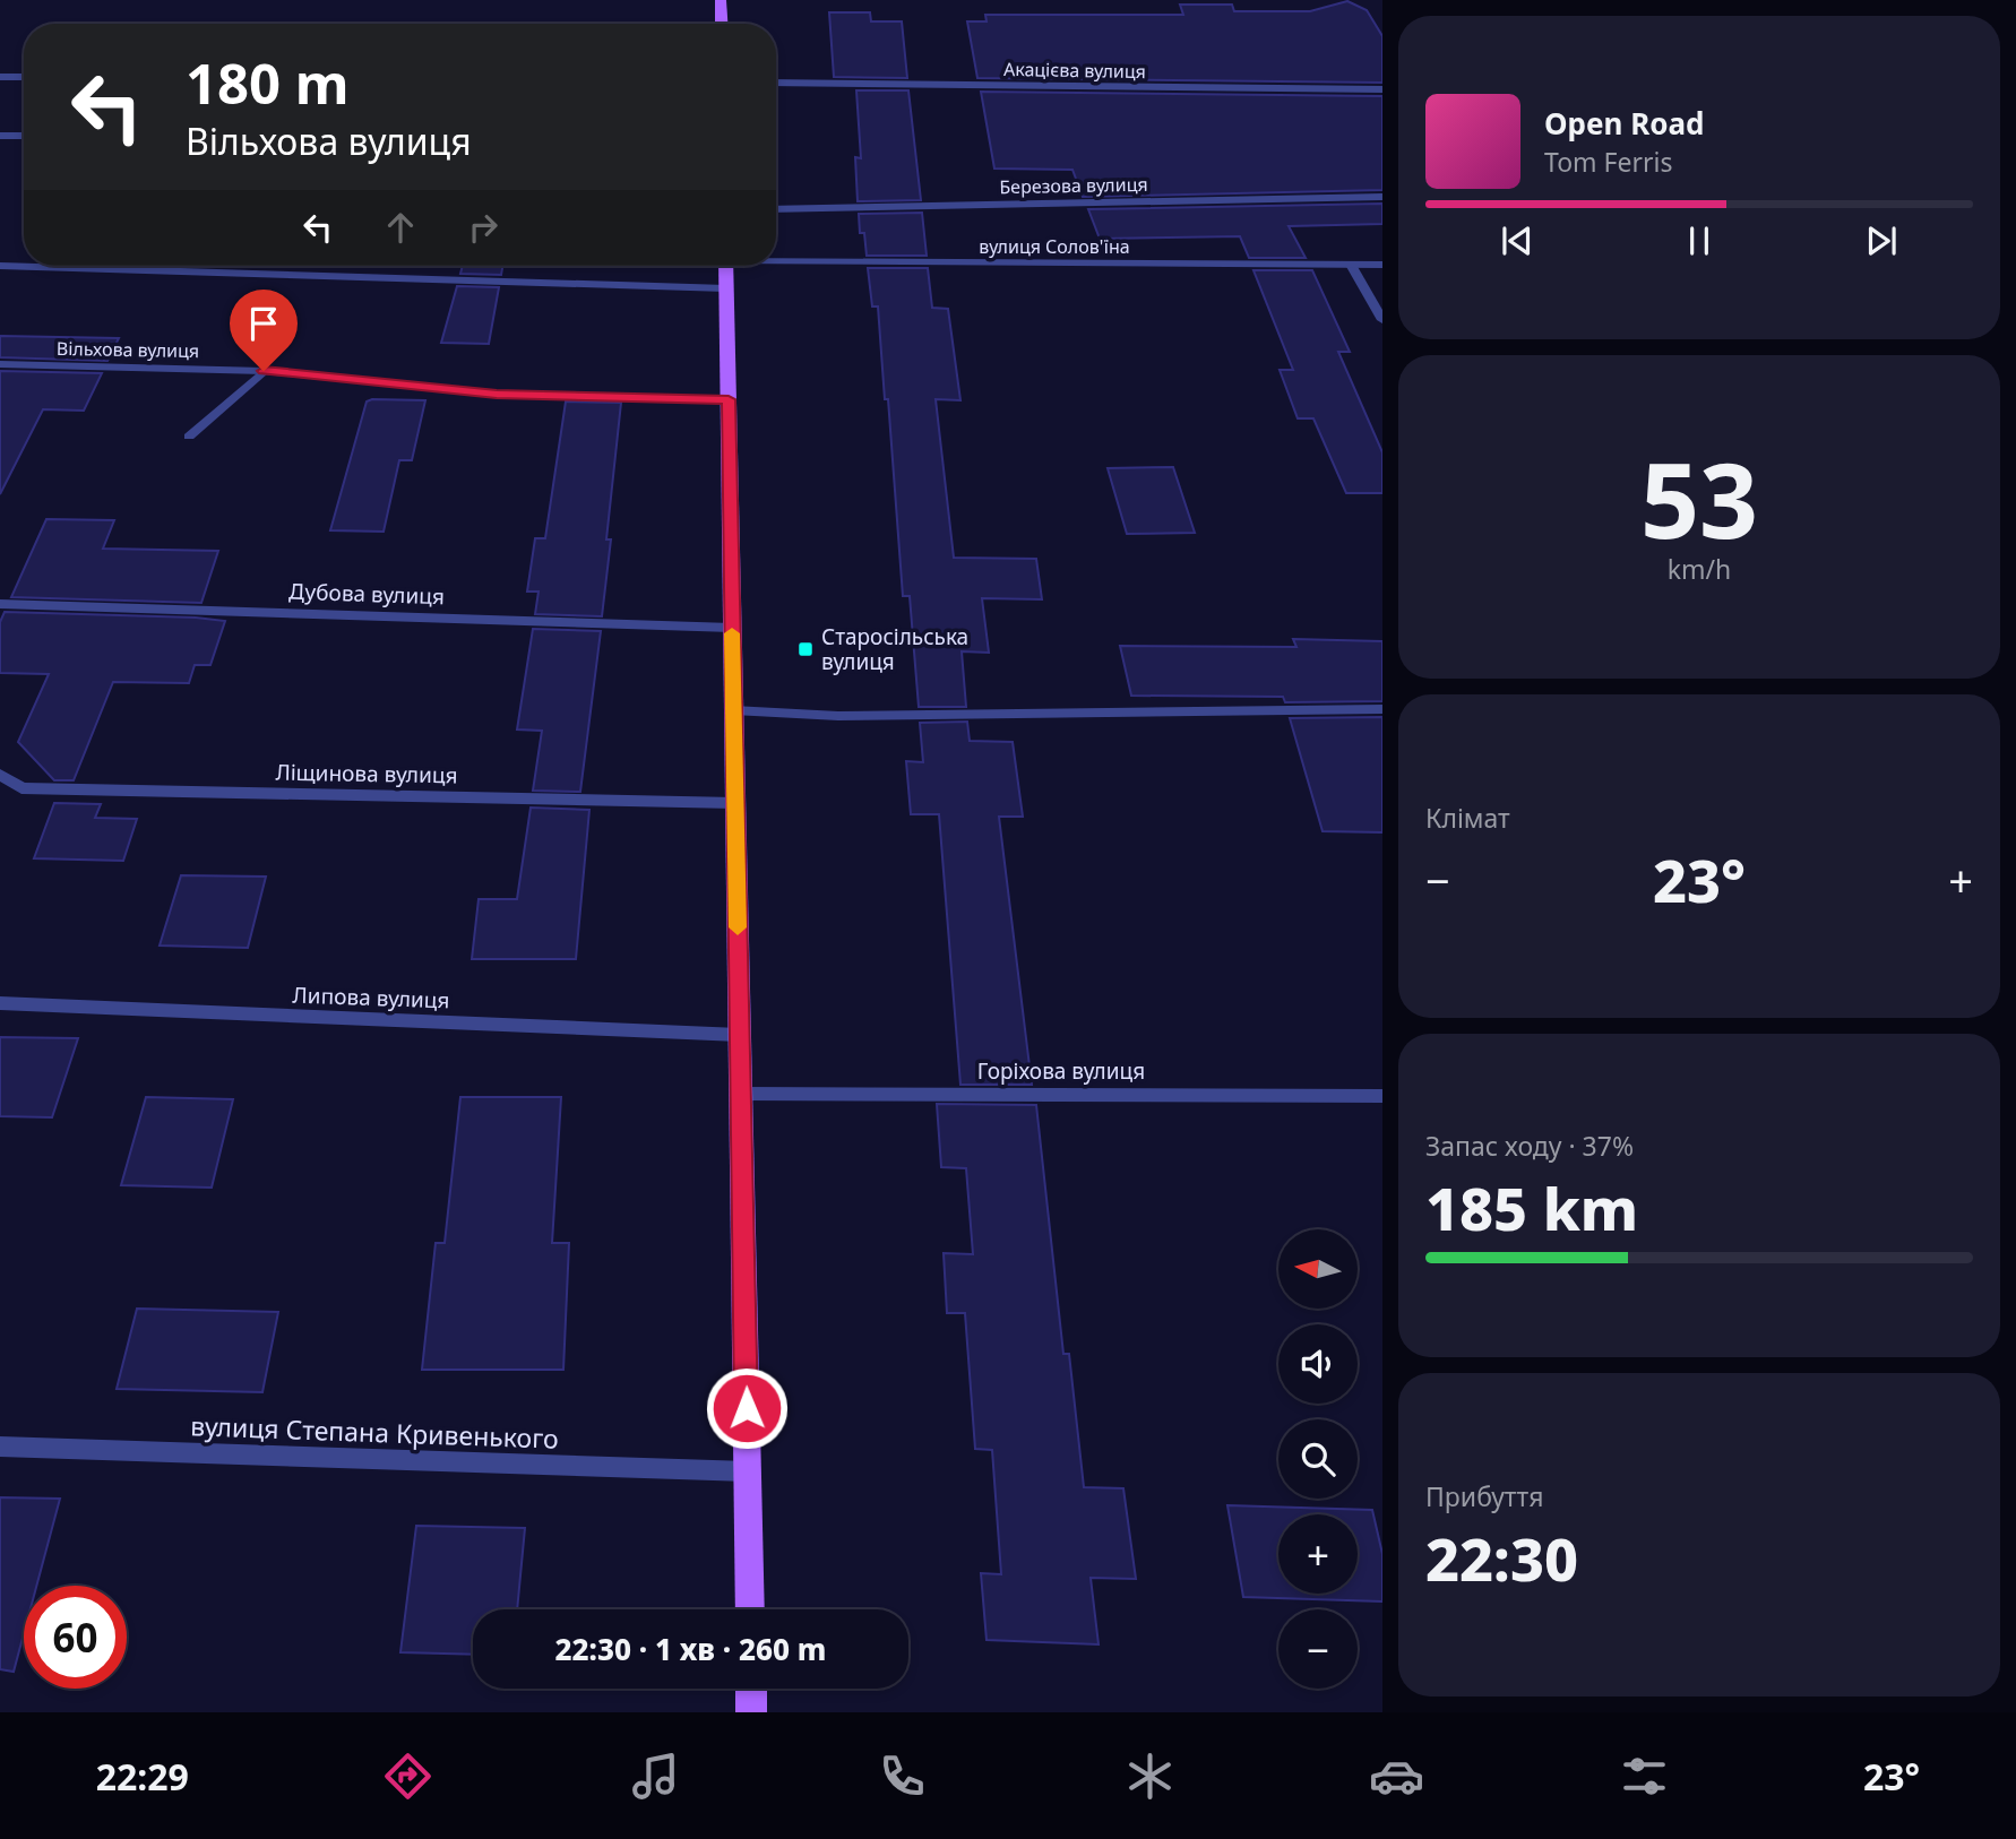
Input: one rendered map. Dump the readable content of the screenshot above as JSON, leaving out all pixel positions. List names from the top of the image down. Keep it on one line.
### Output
{"streets":{"street":["Акацієва вулиця","Березова вулиця","вулиця Солов'їна","Вільхова вулиця","Дубова вулиця","Ліщинова вулиця","Липова вулиця","Горіхова вулиця","вулиця Степана Кривенького"]},"places":{"transit":["Старосільська вулиця"]},"north":"left","page":{"turn":["180 m","Вільхова вулиця"],"song":["Open Road","Tom Ferris"],"tile":[["53","km/h"],"Клімат",["Запас ходу · 37%","185 km"],["Прибуття","22:30"]],"heat":["−","23°","+"],"map_buttons":["+","−"],"limit":"60","trip":"22:30 · 1 хв · 260 m","tabs":["22:29","23°"]}}
